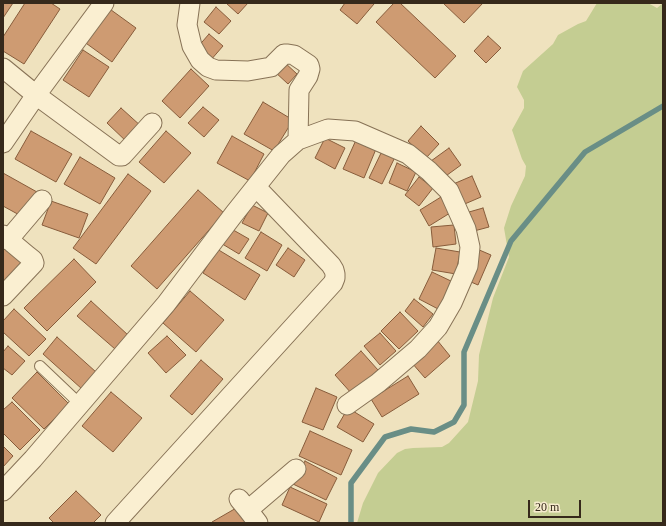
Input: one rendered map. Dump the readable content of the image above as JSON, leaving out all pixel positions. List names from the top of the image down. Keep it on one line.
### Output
{"scale_bar":"20 m"}
